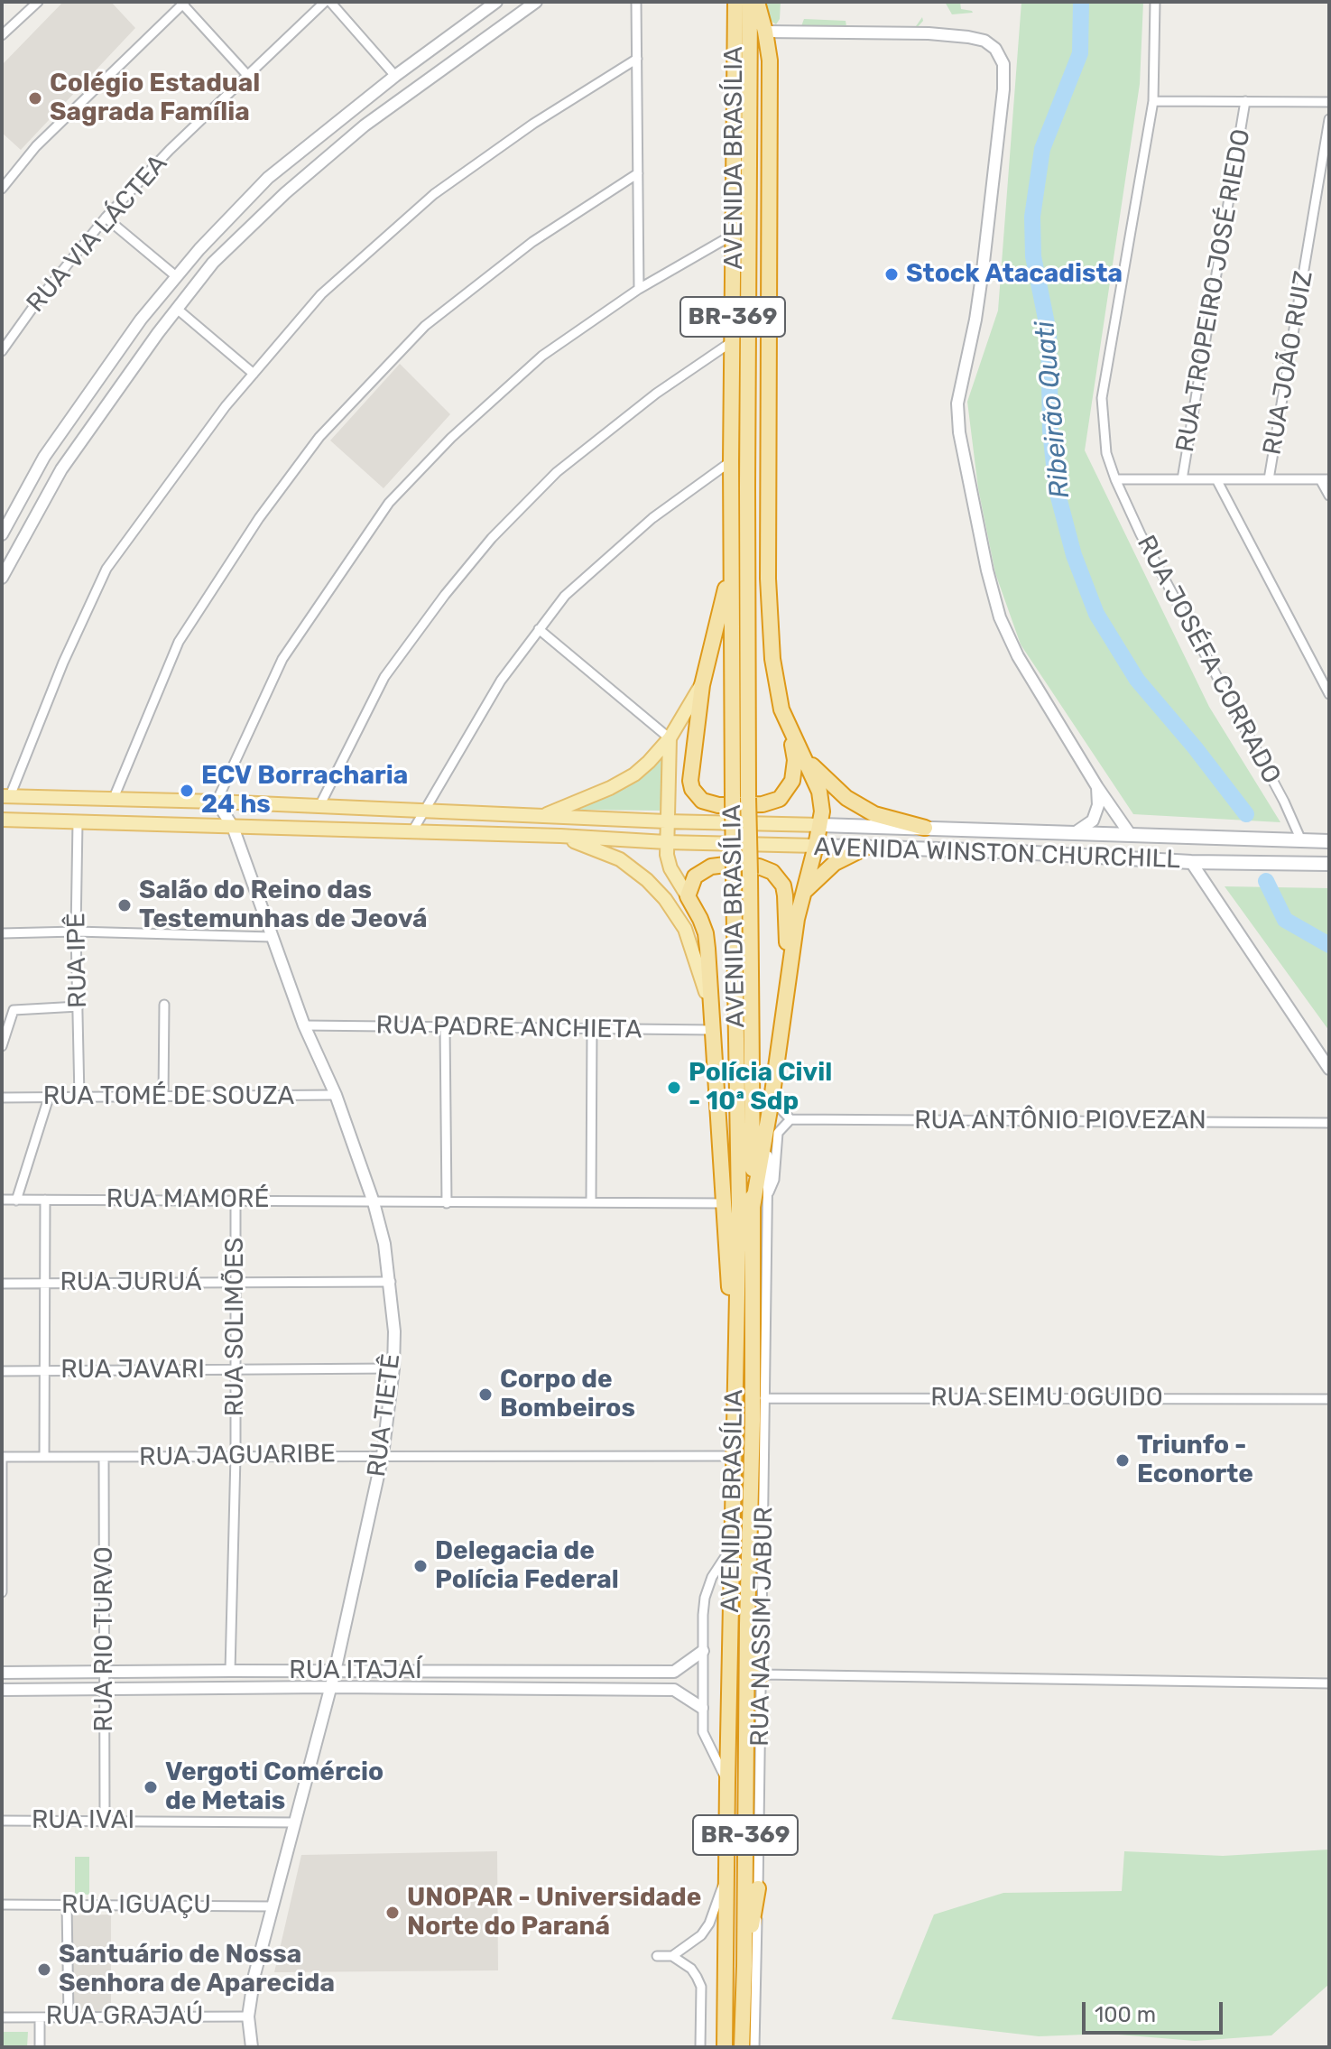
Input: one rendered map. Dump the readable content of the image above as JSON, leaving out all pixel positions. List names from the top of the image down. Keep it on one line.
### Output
{"streets":{"highway":["AVENIDA BRASÍLIA","BR-369"],"main road":["AVENIDA WINSTON CHURCHILL"],"street":["RUA VIA LÁCTEA","RUA TROPEIRO JOSÉ RIEDO","RUA JOÃO RUIZ","RUA JOSÉFA CORRADO","RUA IPÊ","RUA PADRE ANCHIETA","RUA TOMÉ DE SOUZA","RUA ANTÔNIO PIOVEZAN","RUA MAMORÉ","RUA JURUÁ","RUA SOLIMÕES","RUA JAVARI","RUA SEIMU OGUIDO","RUA TIETÊ","RUA JAGUARIBE","RUA NASSIM JABUR","RUA RIO TURVO","RUA ITAJAÍ","RUA IVAI","RUA IGUAÇU","RUA GRAJAÚ"]},"crossings":[["AVENIDA BRASÍLIA","RUA JAGUARIBE"],["RUA JOSÉFA CORRADO","AVENIDA WINSTON CHURCHILL"],["AVENIDA WINSTON CHURCHILL","RUA IPÊ"],["AVENIDA WINSTON CHURCHILL","RUA TIETÊ"],["RUA IPÊ","RUA TOMÉ DE SOUZA"],["RUA PADRE ANCHIETA","RUA TIETÊ"],["RUA TOMÉ DE SOUZA","RUA TIETÊ"],["RUA MAMORÉ","RUA SOLIMÕES"],["RUA MAMORÉ","RUA TIETÊ"],["RUA JURUÁ","RUA SOLIMÕES"],["RUA JURUÁ","RUA TIETÊ"],["RUA SOLIMÕES","RUA JAVARI"],["RUA SOLIMÕES","RUA JAGUARIBE"],["RUA SOLIMÕES","RUA ITAJAÍ"],["RUA JAVARI","RUA TIETÊ"],["RUA SEIMU OGUIDO","RUA NASSIM JABUR"],["RUA TIETÊ","RUA JAGUARIBE"],["RUA TIETÊ","RUA ITAJAÍ"],["RUA TIETÊ","RUA IVAI"],["RUA TIETÊ","RUA IGUAÇU"],["RUA TIETÊ","RUA GRAJAÚ"],["RUA JAGUARIBE","RUA RIO TURVO"],["RUA RIO TURVO","RUA ITAJAÍ"],["RUA RIO TURVO","RUA IVAI"]],"water":["Ribeirão Quati"],"places":["Colégio Estadual Sagrada Família","Stock Atacadista","ECV Borracharia 24 hs","Salão do Reino das Testemunhas de Jeová","Polícia Civil - 10ª Sdp","Corpo de Bombeiros","Triunfo - Econorte","Delegacia de Polícia Federal","Vergoti Comércio de Metais","UNOPAR - Universidade Norte do Paraná","Santuário de Nossa Senhora de Aparecida"],"scale_bar":"100 m"}
